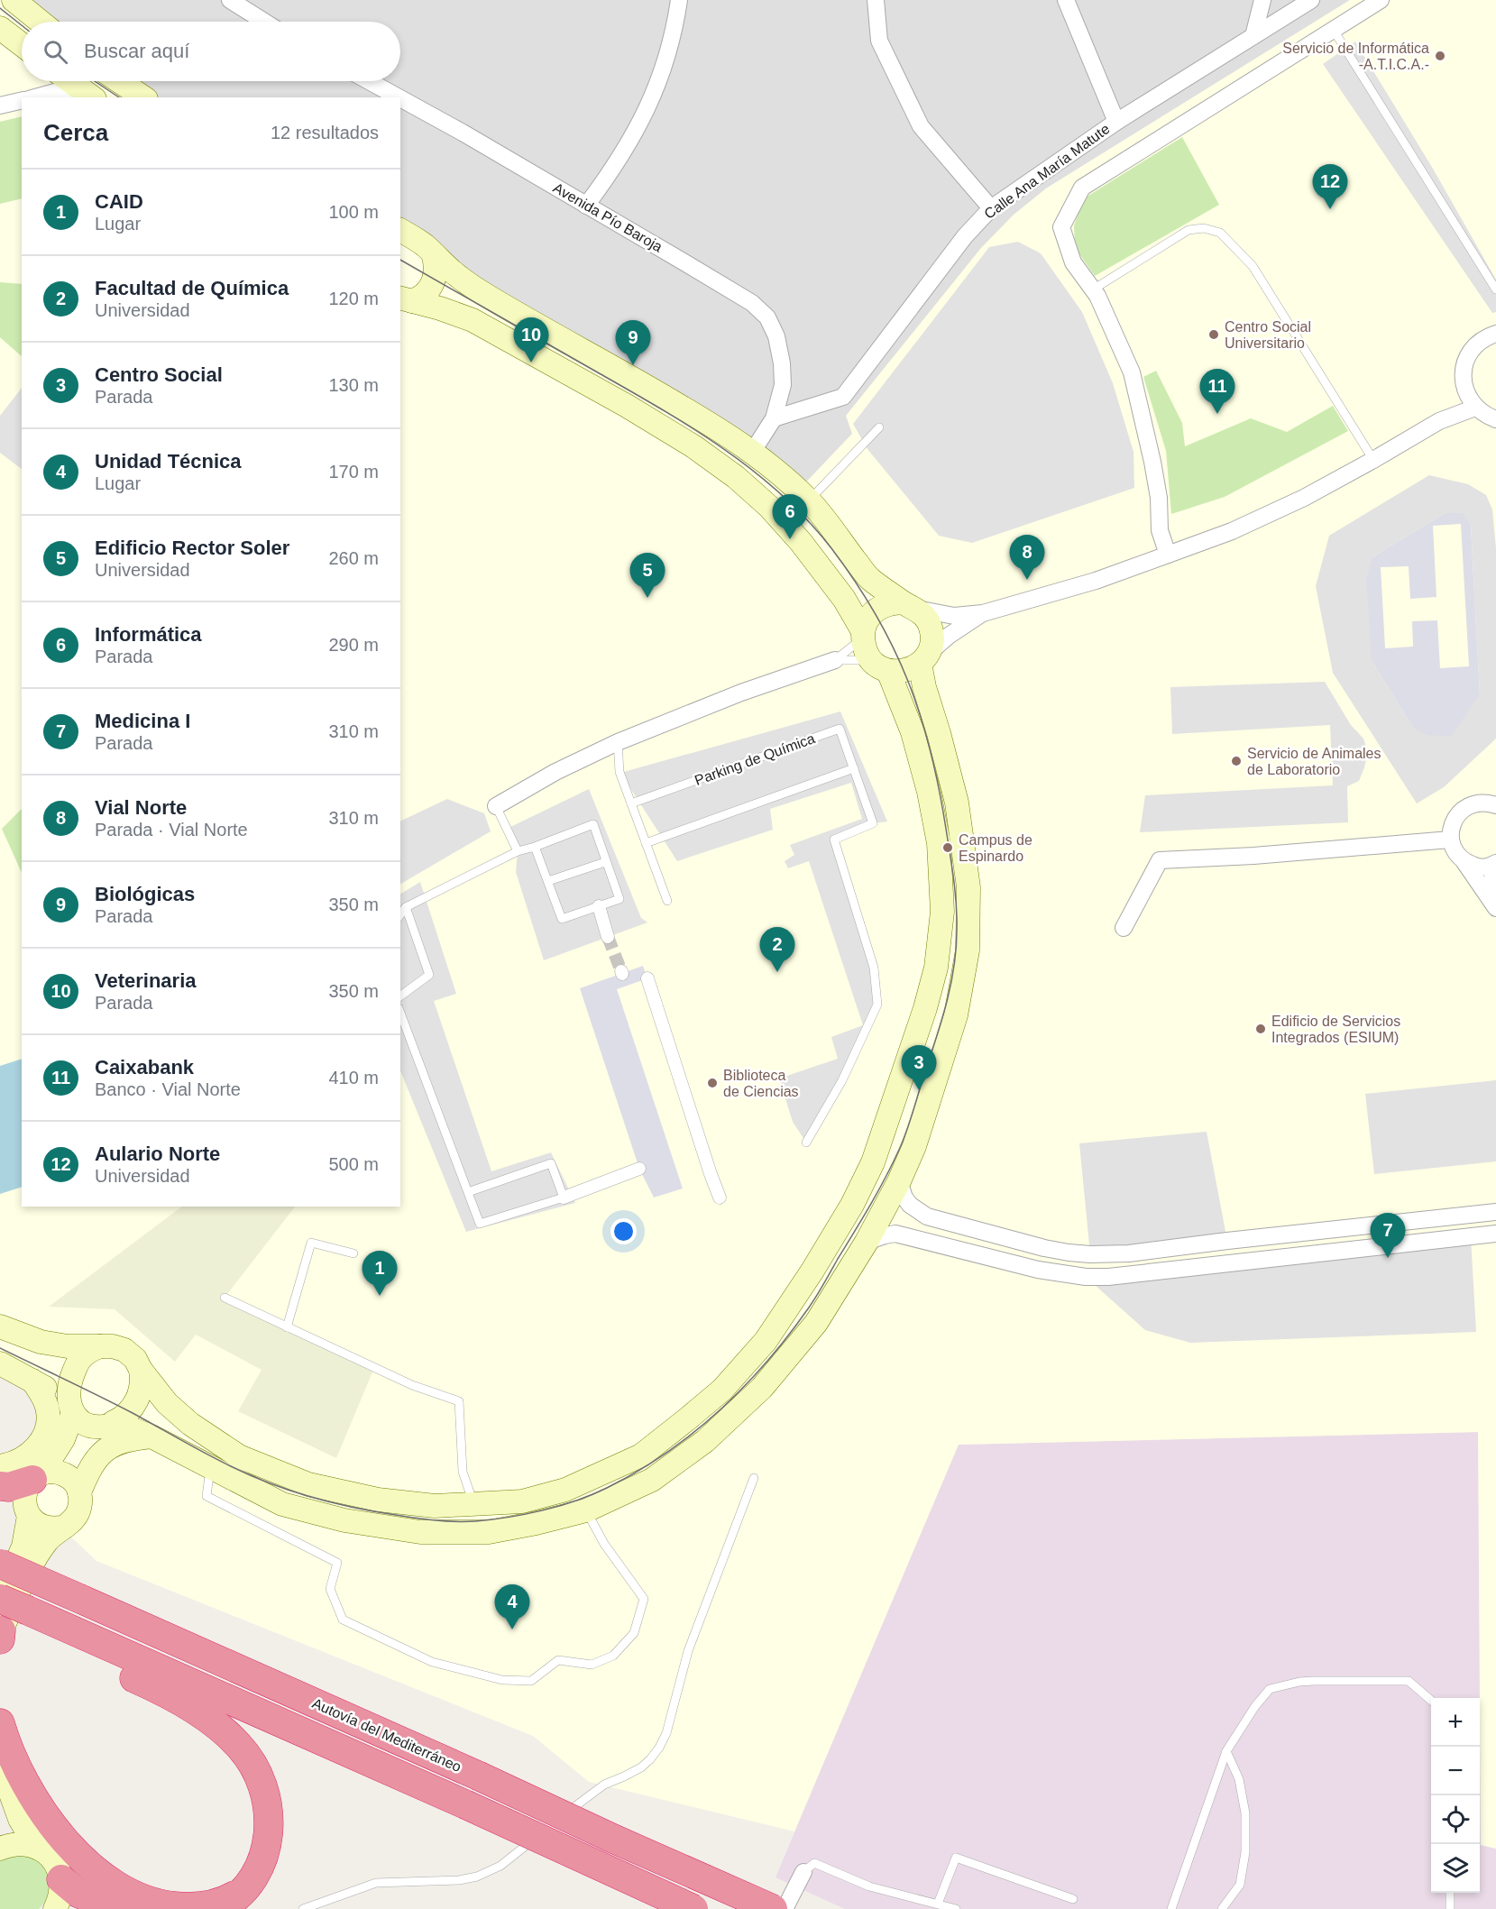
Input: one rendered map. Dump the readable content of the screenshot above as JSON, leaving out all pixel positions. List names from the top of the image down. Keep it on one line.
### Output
{"streets":{"highway":["Autovía del Mediterráneo"],"street":["Calle Ana María Matute","Avenida Pío Baroja"],"lane":["Parking de Química"]},"crossings":[["Calle Ana María Matute","Avenida Pío Baroja"]],"places":["Servicio de Informática -A.T.I.C.A.-","Centro Social Universitario","Servicio de Animales de Laboratorio","Campus de Espinardo","Edificio de Servicios Integrados (ESIUM)","Biblioteca de Ciencias"],"page":{"search":"Buscar aquí","heading":["Cerca","12 resultados"],"pins":["12","10","9","11","6","8","5","2","3","7","1","4"],"list":[{"mark":"1","name":"CAID","note":"Lugar","value":"100 m"},{"mark":"2","name":"Facultad de Química","note":"Universidad","value":"120 m"},{"mark":"3","name":"Centro Social","note":"Parada","value":"130 m"},{"mark":"4","name":"Unidad Técnica","note":"Lugar","value":"170 m"},{"mark":"5","name":"Edificio Rector Soler","note":"Universidad","value":"260 m"},{"mark":"6","name":"Informática","note":"Parada","value":"290 m"},{"mark":"7","name":"Medicina I","note":"Parada","value":"310 m"},{"mark":"8","name":"Vial Norte","note":"Parada · Vial Norte","value":"310 m"},{"mark":"9","name":"Biológicas","note":"Parada","value":"350 m"},{"mark":"10","name":"Veterinaria","note":"Parada","value":"350 m"},{"mark":"11","name":"Caixabank","note":"Banco · Vial Norte","value":"410 m"},{"mark":"12","name":"Aulario Norte","note":"Universidad","value":"500 m"}],"map_buttons":["+","−"]}}
